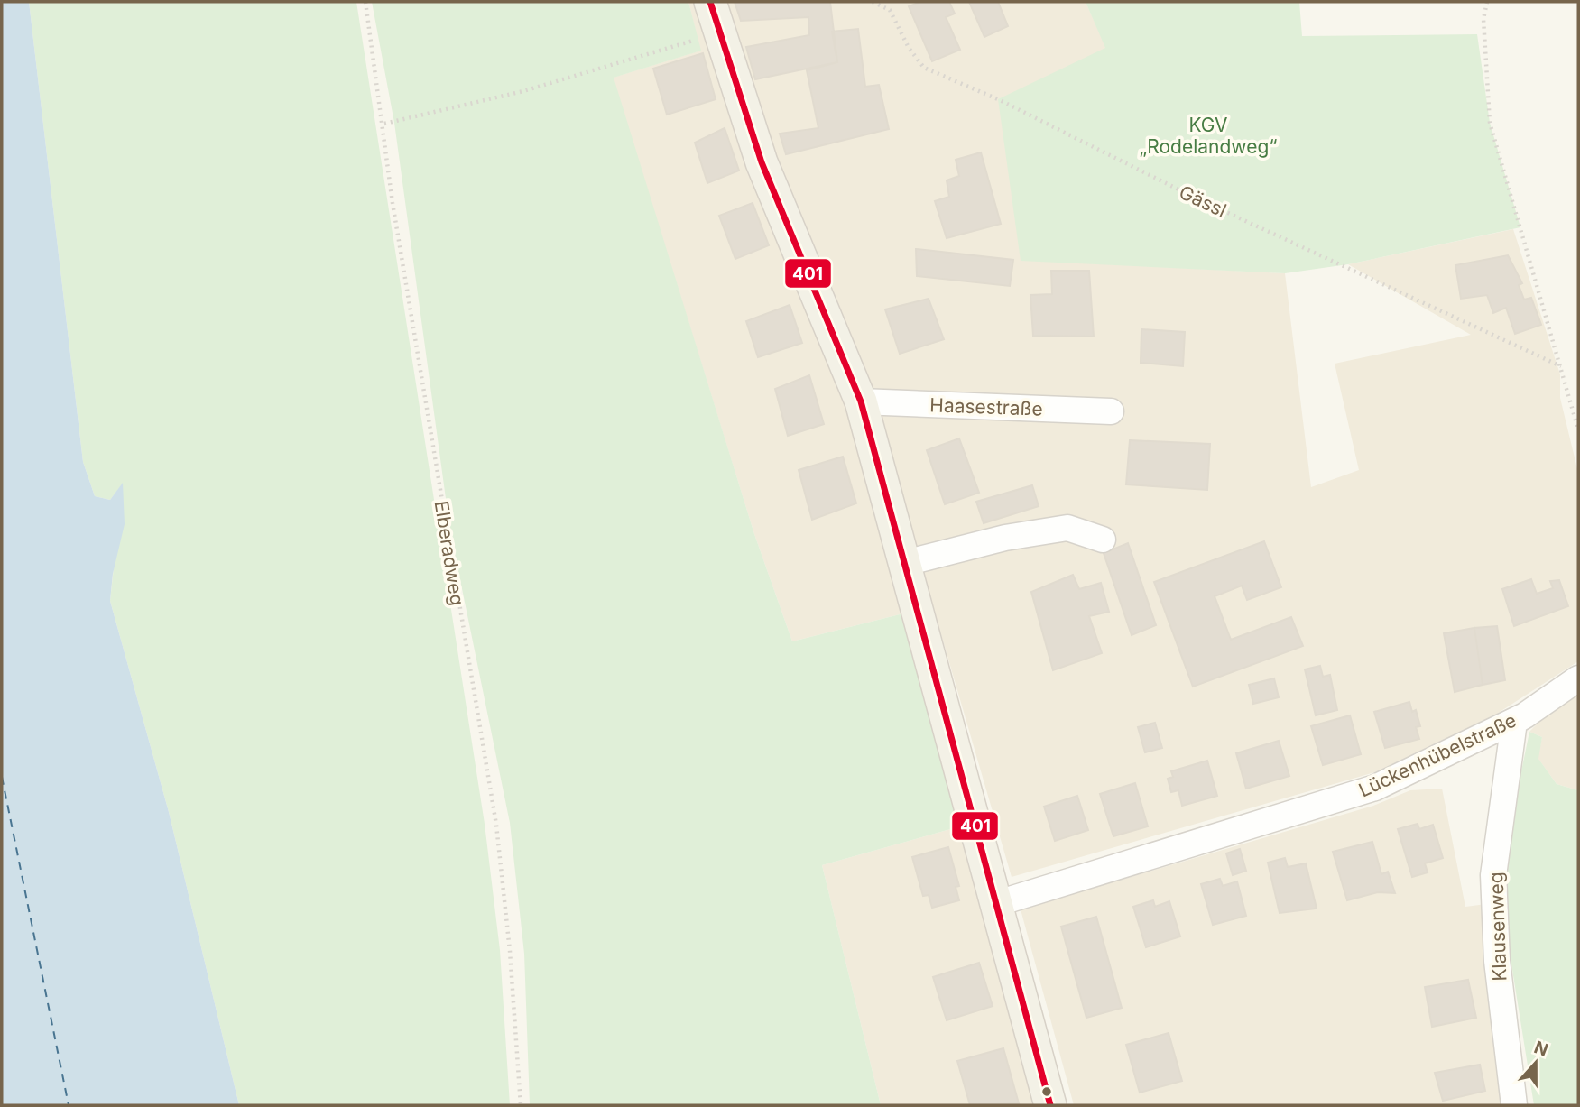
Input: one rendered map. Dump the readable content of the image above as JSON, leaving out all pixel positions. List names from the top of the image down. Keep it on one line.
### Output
{"streets":{"street":["Haasestraße","Lückenhübelstraße","Klausenweg"],"path":["Gässl","Elberadweg"]},"crossings":[["Lückenhübelstraße","Klausenweg"]],"parks":["KGV „Rodelandweg“"],"lines":["transit line 401"],"north":"top"}
